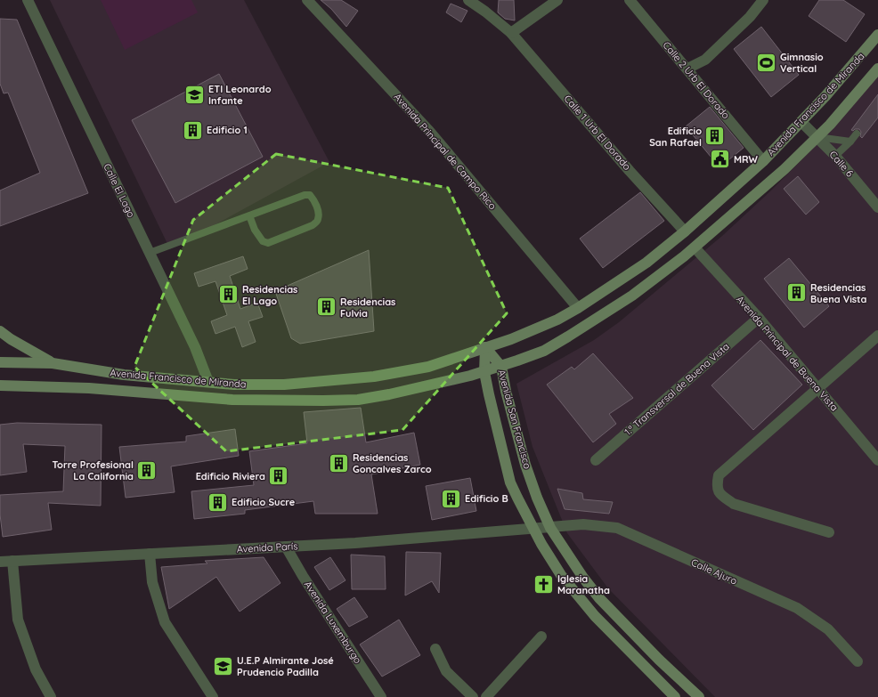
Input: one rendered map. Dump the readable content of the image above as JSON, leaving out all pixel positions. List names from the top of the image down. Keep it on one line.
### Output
{"streets":{"main road":["Avenida Francisco de Miranda","Avenida San Francisco"],"street":["Calle 2 Urb El Dorado","Calle 1 Urb El Dorado","Avenida Principal de Campo Rico","Calle 6","Calle El Lago","Avenida Principal de Buena Vista","1.ª Transversal de Buena Vista","Avenida París","Calle Ajuro","Avenida Luxemburgo"]},"crossings":[["Calle 2 Urb El Dorado","Avenida Francisco de Miranda"],["Avenida Francisco de Miranda","Calle 1 Urb El Dorado"],["Avenida Francisco de Miranda","Avenida Principal de Campo Rico"],["Avenida Francisco de Miranda","Calle 6"],["Avenida Francisco de Miranda","Calle El Lago"],["Avenida Francisco de Miranda","Avenida Principal de Buena Vista"],["Avenida Francisco de Miranda","Avenida San Francisco"],["Avenida Principal de Buena Vista","1.ª Transversal de Buena Vista"],["Avenida San Francisco","Avenida París"],["Avenida San Francisco","Calle Ajuro"],["Avenida París","Calle Ajuro"],["Avenida París","Avenida Luxemburgo"]],"places":{"sports":["Gimnasio Vertical"],"school or university":["ETI Leonardo Infante","U.E.P Almirante José Prudencio Padilla"],"building":["Edificio 1","Edificio San Rafael","Residencias Buena Vista","Residencias El Lago","Residencias Fulvia","Residencias Goncalves Zarco","Torre Profesional La California","Edificio Riviera","Edificio B","Edificio Sucre"],"public building":["MRW"],"church":["Iglesia Maranatha"]}}
